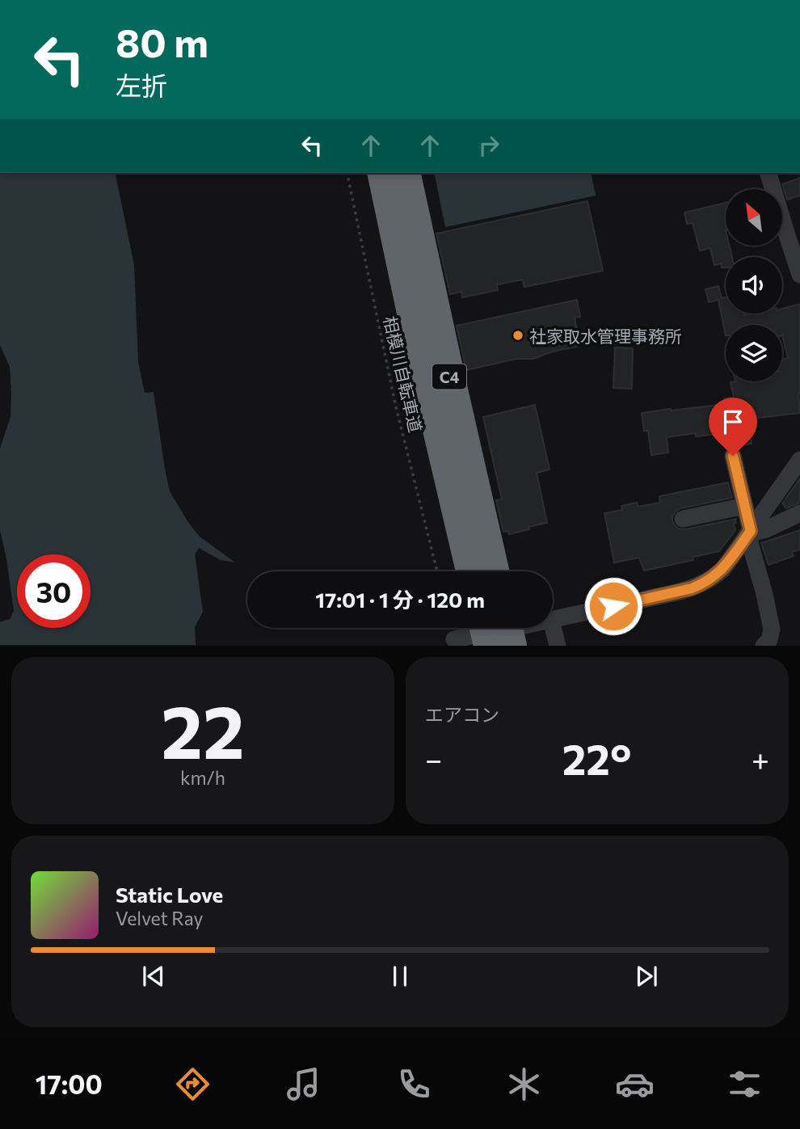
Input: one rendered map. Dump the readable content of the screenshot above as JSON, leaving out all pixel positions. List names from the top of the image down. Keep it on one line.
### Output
{"streets":{"highway":["C4"],"path":["相模川自転車道"]},"places":["社家取水管理事務所"],"north":"top left","page":{"turn":["80 m","左折"],"limit":"30","trip":"17:01 · 1 分 · 120 m","tile":[["22","km/h"],"エアコン"],"heat":["−","22°","+"],"song":["Static Love","Velvet Ray"],"tabs":"17:00"}}
